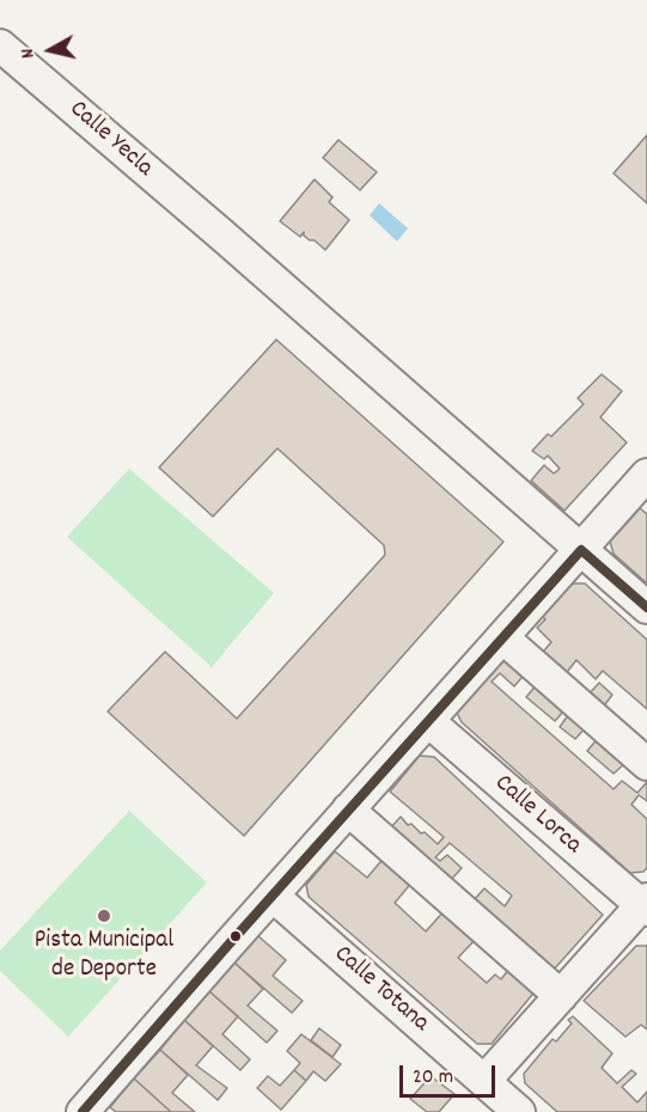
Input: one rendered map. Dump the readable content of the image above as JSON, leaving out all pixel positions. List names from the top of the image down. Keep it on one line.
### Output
{"streets":{"street":["Calle Yecla","Calle Lorca","Calle Totana"]},"places":["Pista Municipal de Deporte"],"scale_bar":"20 m","north":"left"}
